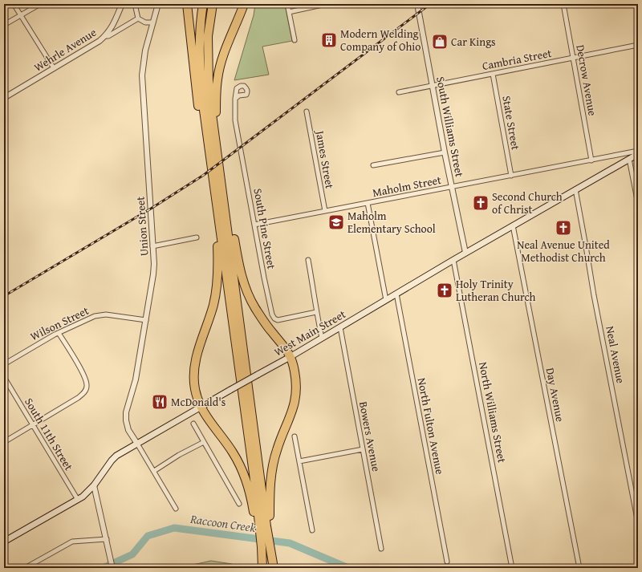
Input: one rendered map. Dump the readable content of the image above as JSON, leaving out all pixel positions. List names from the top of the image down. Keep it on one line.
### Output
{"streets":{"main road":["West Main Street"],"street":["Wehrle Avenue","Cambria Street","Decrow Avenue","State Street","South Williams Street","James Street","Maholm Street","Union Street","South Pine Street","Wilson Street","Neal Avenue","Day Avenue","North Williams Street","North Fulton Avenue","South 11th Street","Bowers Avenue"]},"crossings":[["Cambria Street","Decrow Avenue"],["Cambria Street","State Street"],["Cambria Street","South Williams Street"],["Decrow Avenue","Maholm Street"],["State Street","Maholm Street"],["South Williams Street","Maholm Street"],["South Williams Street","West Main Street"],["James Street","Maholm Street"],["Maholm Street","South Pine Street"],["Union Street","Wilson Street"],["Union Street","West Main Street"],["West Main Street","Neal Avenue"],["West Main Street","Day Avenue"],["West Main Street","North Williams Street"],["West Main Street","North Fulton Avenue"],["West Main Street","South 11th Street"],["West Main Street","Bowers Avenue"]],"water":["Raccoon Creek"],"places":{"building":["Modern Welding Company of Ohio"],"shop":["Car Kings"],"church":["Second Church of Christ","Neal Avenue United Methodist Church","Holy Trinity Lutheran Church"],"school or university":["Maholm Elementary School"],"restaurant":["McDonald's"]}}
